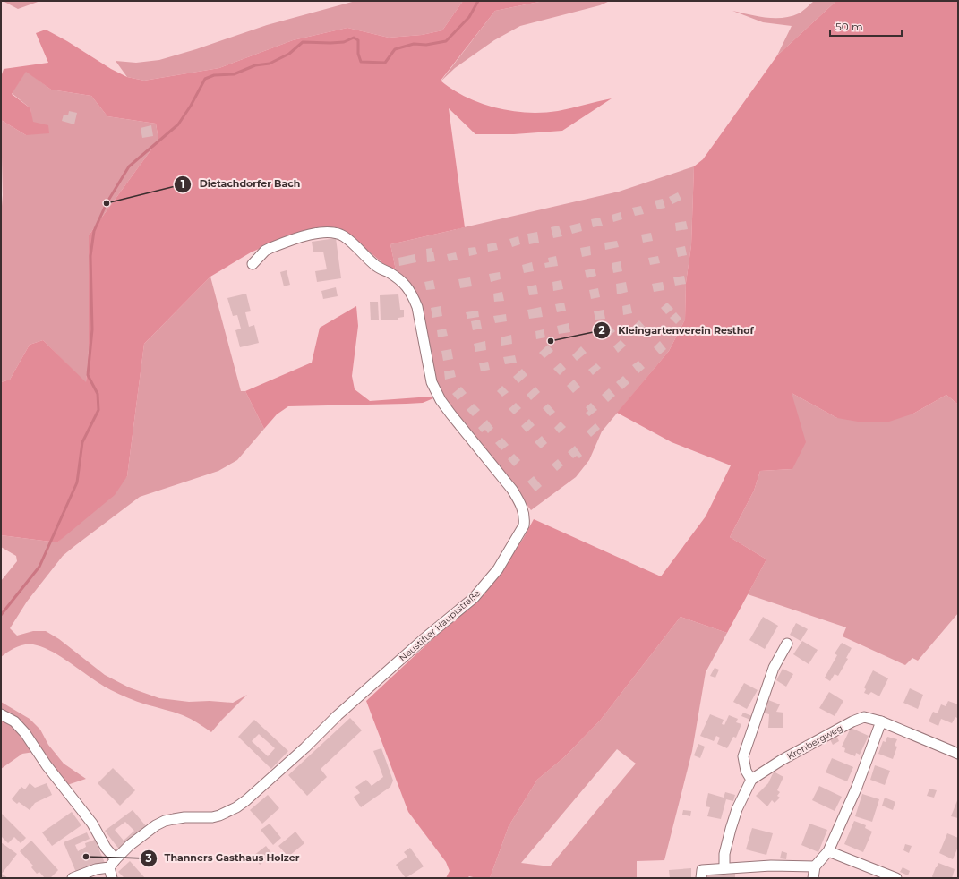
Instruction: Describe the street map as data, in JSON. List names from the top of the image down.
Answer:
{
  "streets": {
    "street": ["Neustifter Hauptstraße", "Kronbergweg"]
  },
  "places": ["Dietachdorfer Bach", "Kleingartenverein Resthof", "Thanners Gasthaus Holzer"],
  "scale_bar": "50 m"
}
